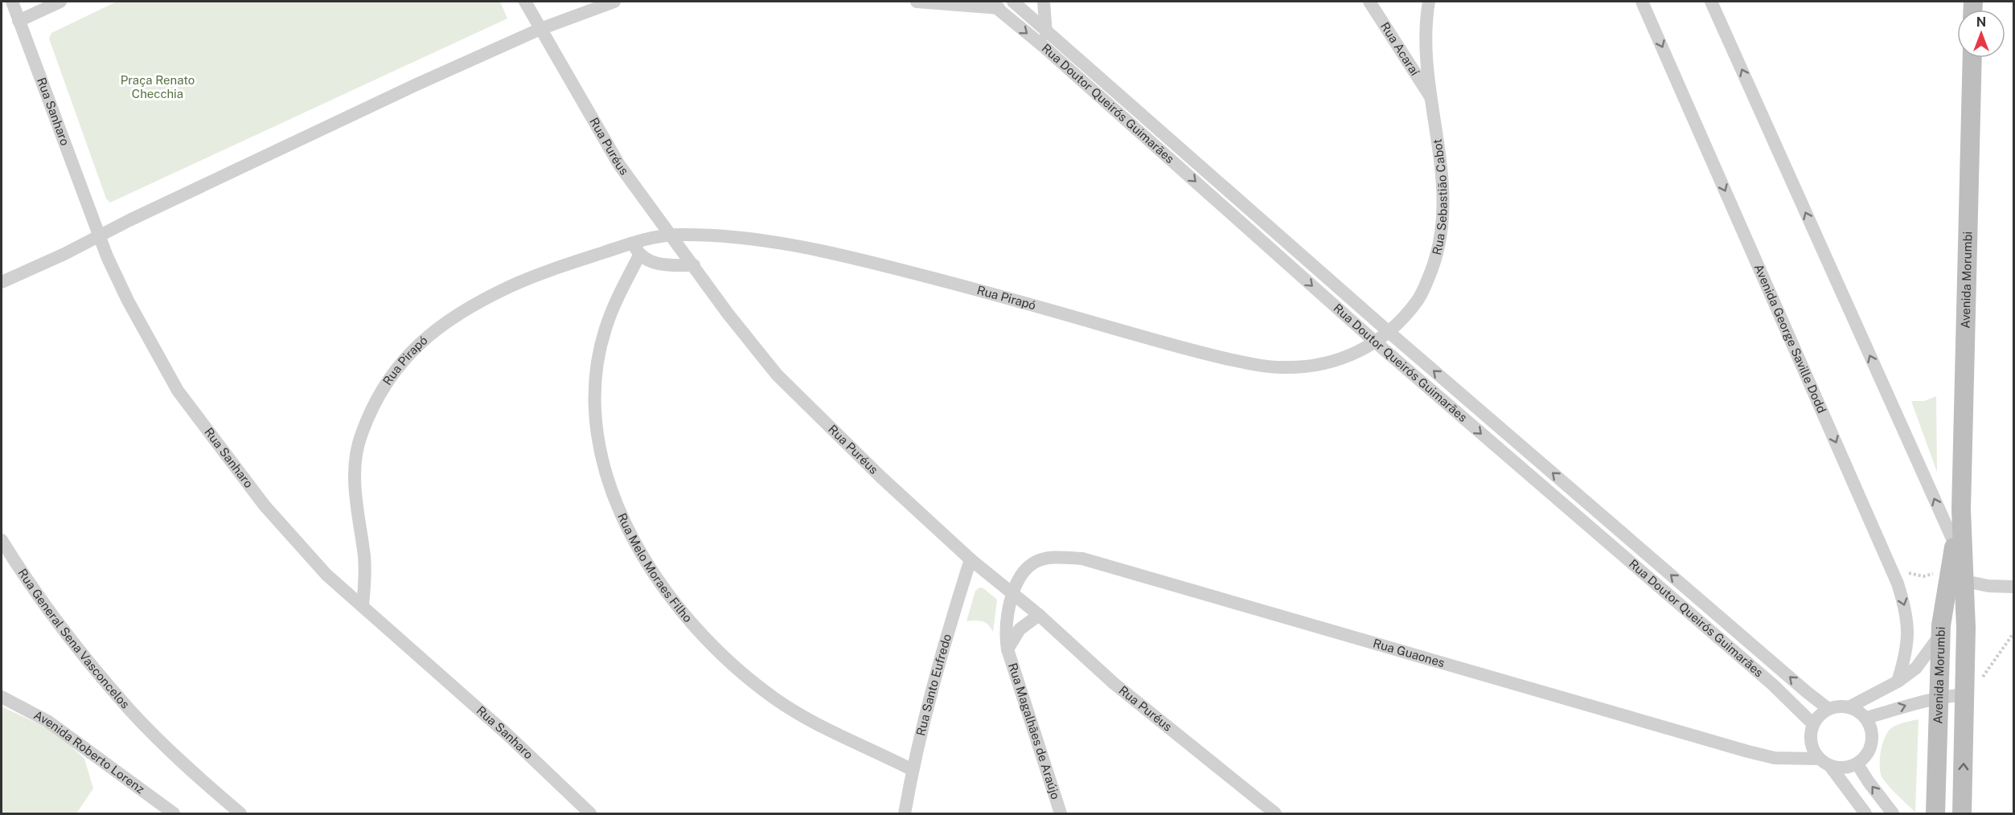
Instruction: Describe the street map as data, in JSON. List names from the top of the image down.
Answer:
{
  "streets": {
    "main road": ["Avenida Morumbi"],
    "street": [
      "Rua Acaraí",
      "Rua Doutor Queirós Guimarães",
      "Rua Sanharo",
      "Rua Puréus",
      "Rua Sebastião Cabot",
      "Rua Pirapó",
      "Avenida George Saville Dodd",
      "Rua Melo Moraes Filho",
      "Rua General Sena Vasconcelos",
      "Rua Guaones",
      "Rua Santo Eufredo",
      "Rua Magalhães de Araújo",
      "Avenida Roberto Lorenz"
    ]
  },
  "crossings": [
    ["Rua Acaraí", "Rua Sebastião Cabot"],
    ["Rua Doutor Queirós Guimarães", "Rua Sebastião Cabot"],
    ["Rua Doutor Queirós Guimarães", "Rua Pirapó"],
    ["Rua Doutor Queirós Guimarães", "Rua Guaones"],
    ["Rua Sanharo", "Rua Pirapó"],
    ["Rua Puréus", "Rua Pirapó"],
    ["Rua Puréus", "Rua Guaones"],
    ["Rua Puréus", "Rua Santo Eufredo"],
    ["Rua Puréus", "Rua Magalhães de Araújo"],
    ["Rua Sebastião Cabot", "Rua Pirapó"],
    ["Rua Melo Moraes Filho", "Rua Santo Eufredo"],
    ["Rua Guaones", "Rua Magalhães de Araújo"]
  ],
  "parks": ["Praça Renato Checchia"],
  "north": "top"
}
